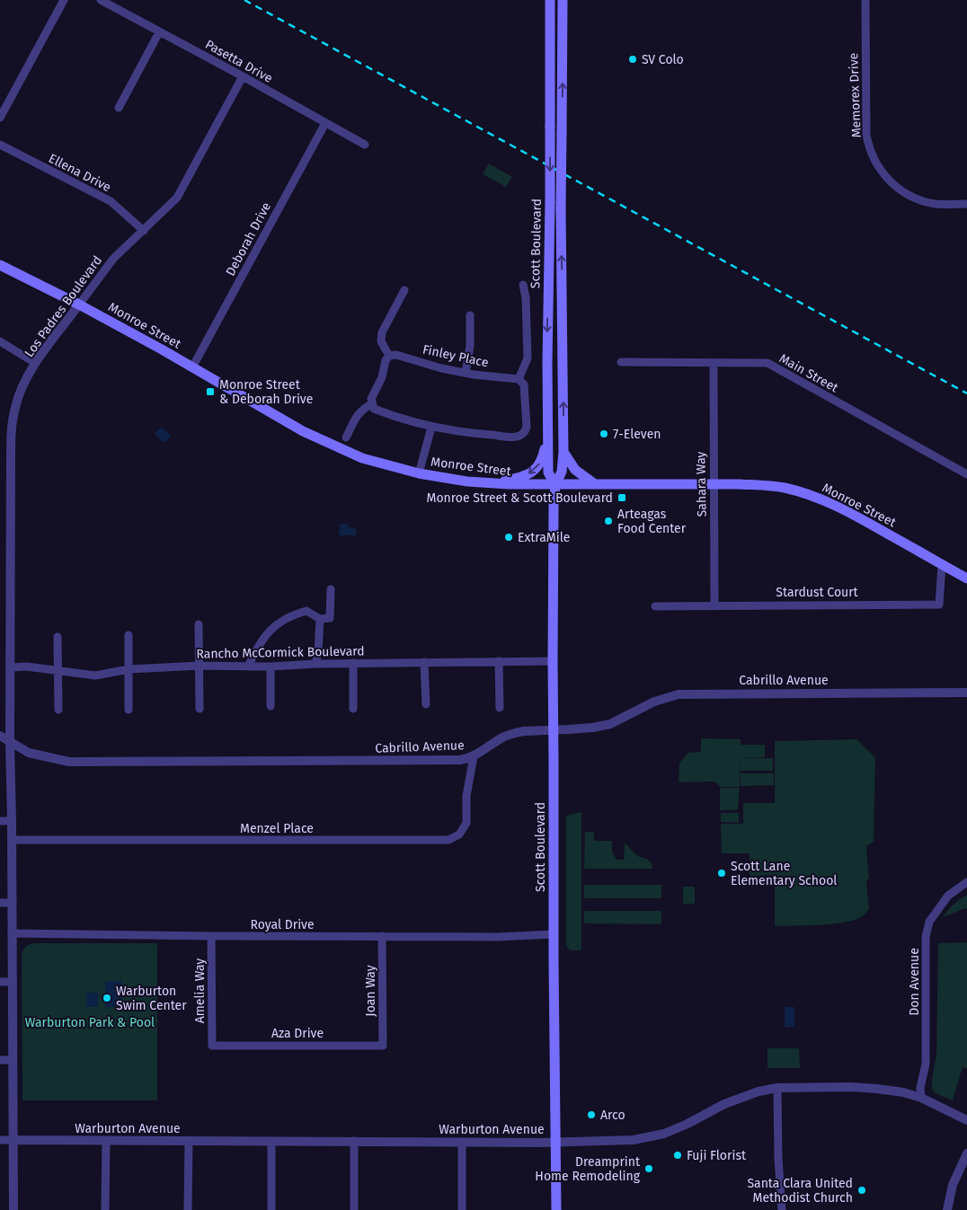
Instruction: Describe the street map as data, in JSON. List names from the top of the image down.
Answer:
{
  "streets": {
    "main road": ["Scott Boulevard", "Monroe Street"],
    "street": [
      "Pasetta Drive",
      "Memorex Drive",
      "Ellena Drive",
      "Deborah Drive",
      "Los Padres Boulevard",
      "Finley Place",
      "Main Street",
      "Sahara Way",
      "Stardust Court",
      "Rancho McCormick Boulevard",
      "Cabrillo Avenue",
      "Menzel Place",
      "Royal Drive",
      "Don Avenue",
      "Amelia Way",
      "Joan Way",
      "Aza Drive",
      "Warburton Avenue"
    ]
  },
  "crossings": [
    ["Pasetta Drive", "Deborah Drive"],
    ["Pasetta Drive", "Los Padres Boulevard"],
    ["Ellena Drive", "Los Padres Boulevard"],
    ["Deborah Drive", "Monroe Street"],
    ["Scott Boulevard", "Monroe Street"],
    ["Scott Boulevard", "Rancho McCormick Boulevard"],
    ["Scott Boulevard", "Cabrillo Avenue"],
    ["Scott Boulevard", "Royal Drive"],
    ["Scott Boulevard", "Warburton Avenue"],
    ["Los Padres Boulevard", "Monroe Street"],
    ["Los Padres Boulevard", "Rancho McCormick Boulevard"],
    ["Los Padres Boulevard", "Cabrillo Avenue"],
    ["Los Padres Boulevard", "Menzel Place"],
    ["Los Padres Boulevard", "Royal Drive"],
    ["Los Padres Boulevard", "Warburton Avenue"],
    ["Monroe Street", "Sahara Way"],
    ["Monroe Street", "Stardust Court"],
    ["Main Street", "Sahara Way"],
    ["Sahara Way", "Stardust Court"],
    ["Cabrillo Avenue", "Menzel Place"],
    ["Royal Drive", "Amelia Way"],
    ["Royal Drive", "Joan Way"],
    ["Don Avenue", "Warburton Avenue"],
    ["Amelia Way", "Aza Drive"],
    ["Joan Way", "Aza Drive"]
  ],
  "parks": ["Warburton Park & Pool"],
  "places": {
    "other": [
      "SV Colo",
      "7-Eleven",
      "Arteagas Food Center",
      "ExtraMile",
      "Scott Lane Elementary School",
      "Warburton Swim Center",
      "Arco",
      "Fuji Florist",
      "Dreamprint Home Remodeling",
      "Santa Clara United Methodist Church"
    ],
    "transit": ["Monroe Street & Deborah Drive", "Monroe Street & Scott Boulevard"]
  }
}
